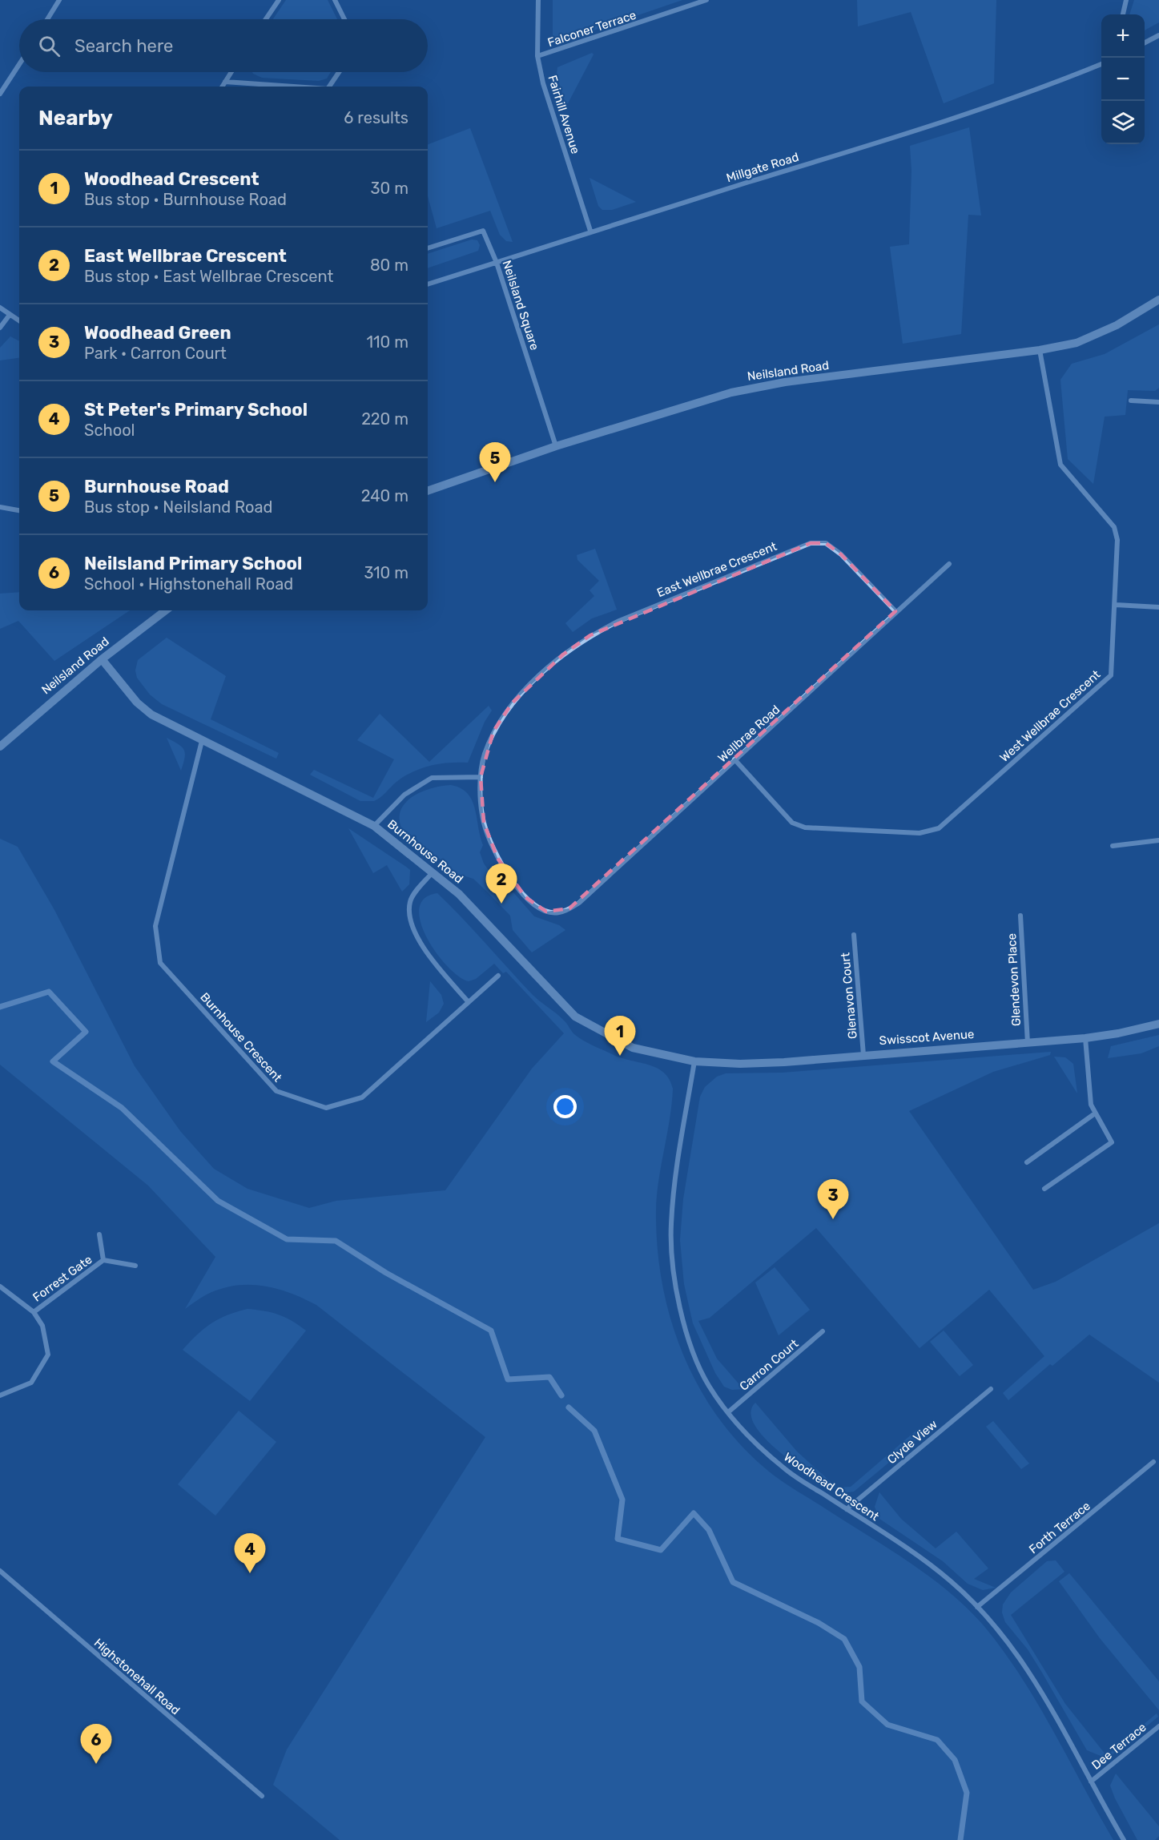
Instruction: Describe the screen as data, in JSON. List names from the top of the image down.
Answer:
{
  "streets": {
    "street": [
      "Falconer Terrace",
      "Fairhill Avenue",
      "Millgate Road",
      "Neilsland Square",
      "Neilsland Road",
      "East Wellbrae Crescent",
      "West Wellbrae Crescent",
      "Wellbrae Road",
      "Burnhouse Road",
      "Glendevon Place",
      "Glenavon Court",
      "Burnhouse Crescent",
      "Swisscot Avenue",
      "Forrest Gate",
      "Carron Court",
      "Clyde View",
      "Woodhead Crescent",
      "Forth Terrace",
      "Highstonehall Road",
      "Dee Terrace"
    ]
  },
  "crossings": [
    ["Falconer Terrace", "Fairhill Avenue"],
    ["Fairhill Avenue", "Millgate Road"],
    ["Millgate Road", "Neilsland Square"],
    ["Neilsland Square", "Neilsland Road"],
    ["Neilsland Road", "West Wellbrae Crescent"],
    ["Neilsland Road", "Burnhouse Road"],
    ["East Wellbrae Crescent", "Wellbrae Road"],
    ["West Wellbrae Crescent", "Wellbrae Road"],
    ["Burnhouse Road", "Burnhouse Crescent"],
    ["Burnhouse Road", "Swisscot Avenue"],
    ["Burnhouse Road", "Woodhead Crescent"],
    ["Glendevon Place", "Swisscot Avenue"],
    ["Glenavon Court", "Swisscot Avenue"],
    ["Swisscot Avenue", "Woodhead Crescent"],
    ["Carron Court", "Woodhead Crescent"],
    ["Clyde View", "Woodhead Crescent"],
    ["Woodhead Crescent", "Forth Terrace"],
    ["Woodhead Crescent", "Dee Terrace"]
  ],
  "page": {
    "map_buttons": ["+", "−"],
    "search": "Search here",
    "heading": ["Nearby", "6 results"],
    "list": [
      {
        "mark": "1",
        "name": "Woodhead Crescent",
        "note": "Bus stop · Burnhouse Road",
        "value": "30 m"
      },
      {
        "mark": "2",
        "name": "East Wellbrae Crescent",
        "note": "Bus stop · East Wellbrae Crescent",
        "value": "80 m"
      },
      {
        "mark": "3",
        "name": "Woodhead Green",
        "note": "Park · Carron Court",
        "value": "110 m"
      },
      {
        "mark": "4",
        "name": "St Peter's Primary School",
        "note": "School",
        "value": "220 m"
      },
      {
        "mark": "5",
        "name": "Burnhouse Road",
        "note": "Bus stop · Neilsland Road",
        "value": "240 m"
      },
      {
        "mark": "6",
        "name": "Neilsland Primary School",
        "note": "School · Highstonehall Road",
        "value": "310 m"
      }
    ],
    "pins": [
      "5",
      "2",
      "1",
      "3",
      "4",
      "6"
    ]
  }
}
